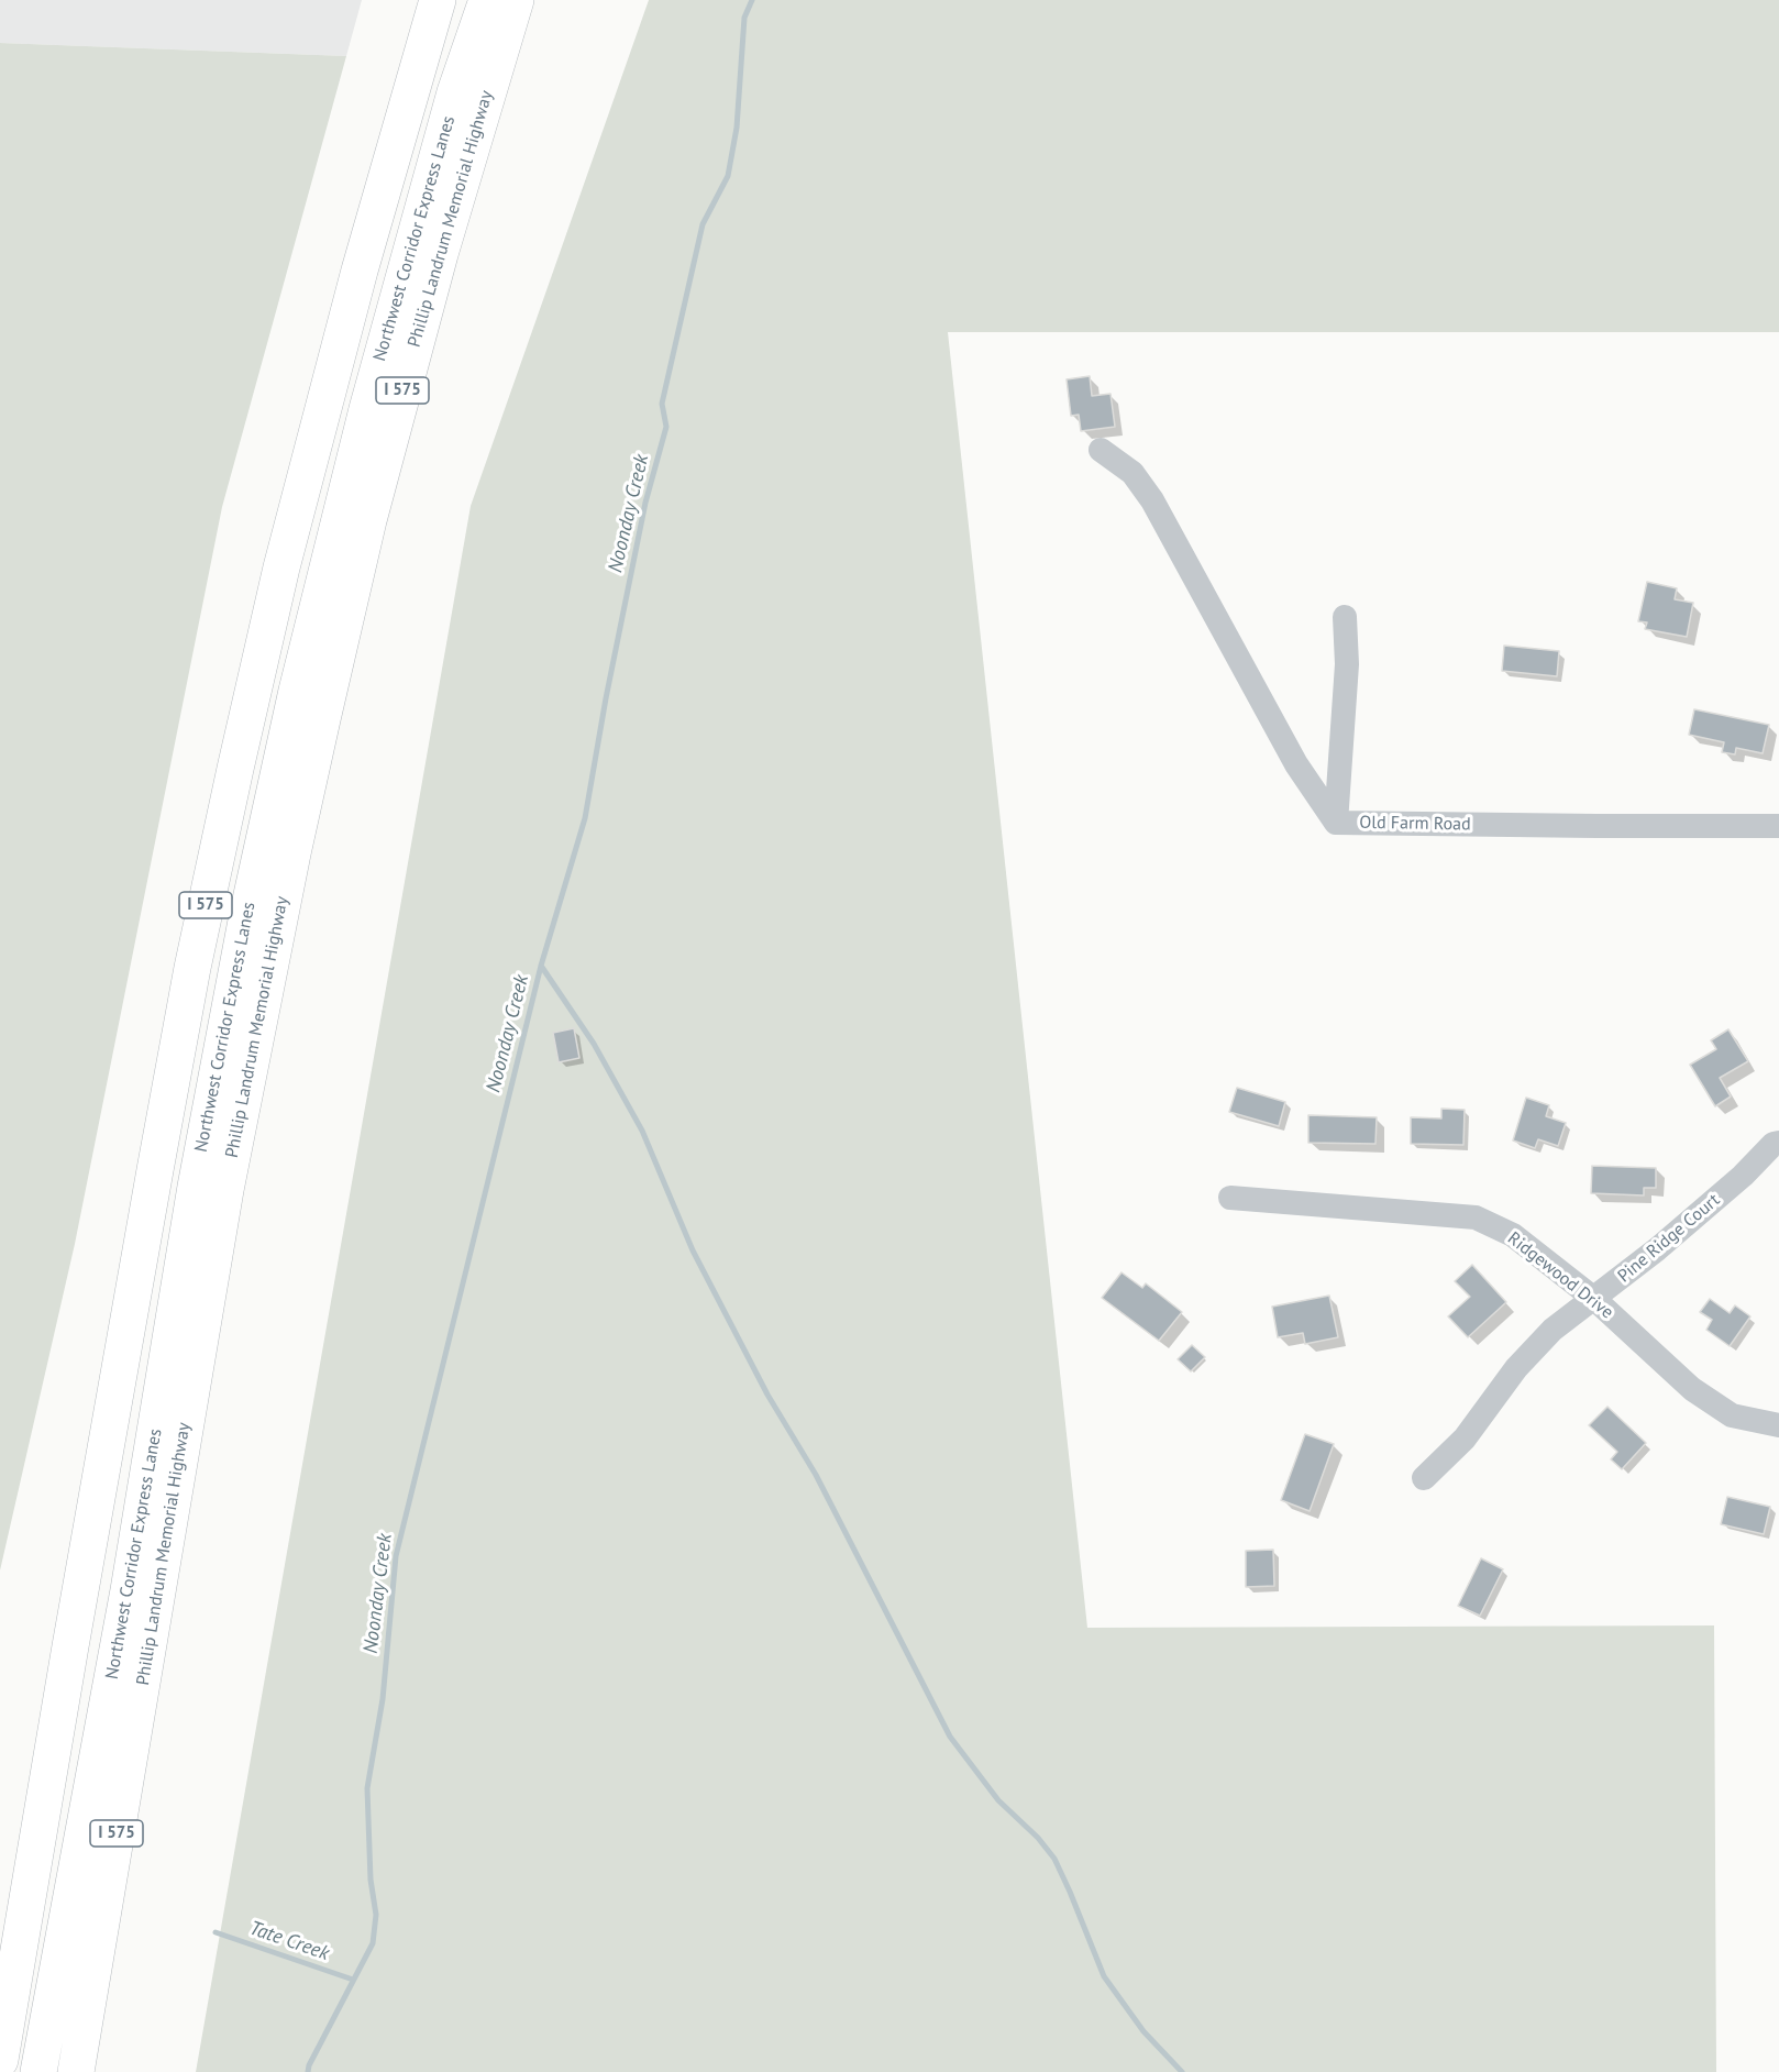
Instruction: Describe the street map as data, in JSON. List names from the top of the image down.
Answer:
{
  "streets": {
    "highway": ["Phillip Landrum Memorial Highway", "Northwest Corridor Express Lanes", "I 575"],
    "street": ["Old Farm Road", "Pine Ridge Court", "Ridgewood Drive"]
  },
  "crossings": [
    ["Pine Ridge Court", "Ridgewood Drive"]
  ],
  "water": ["Noonday Creek", "Tate Creek"]
}
